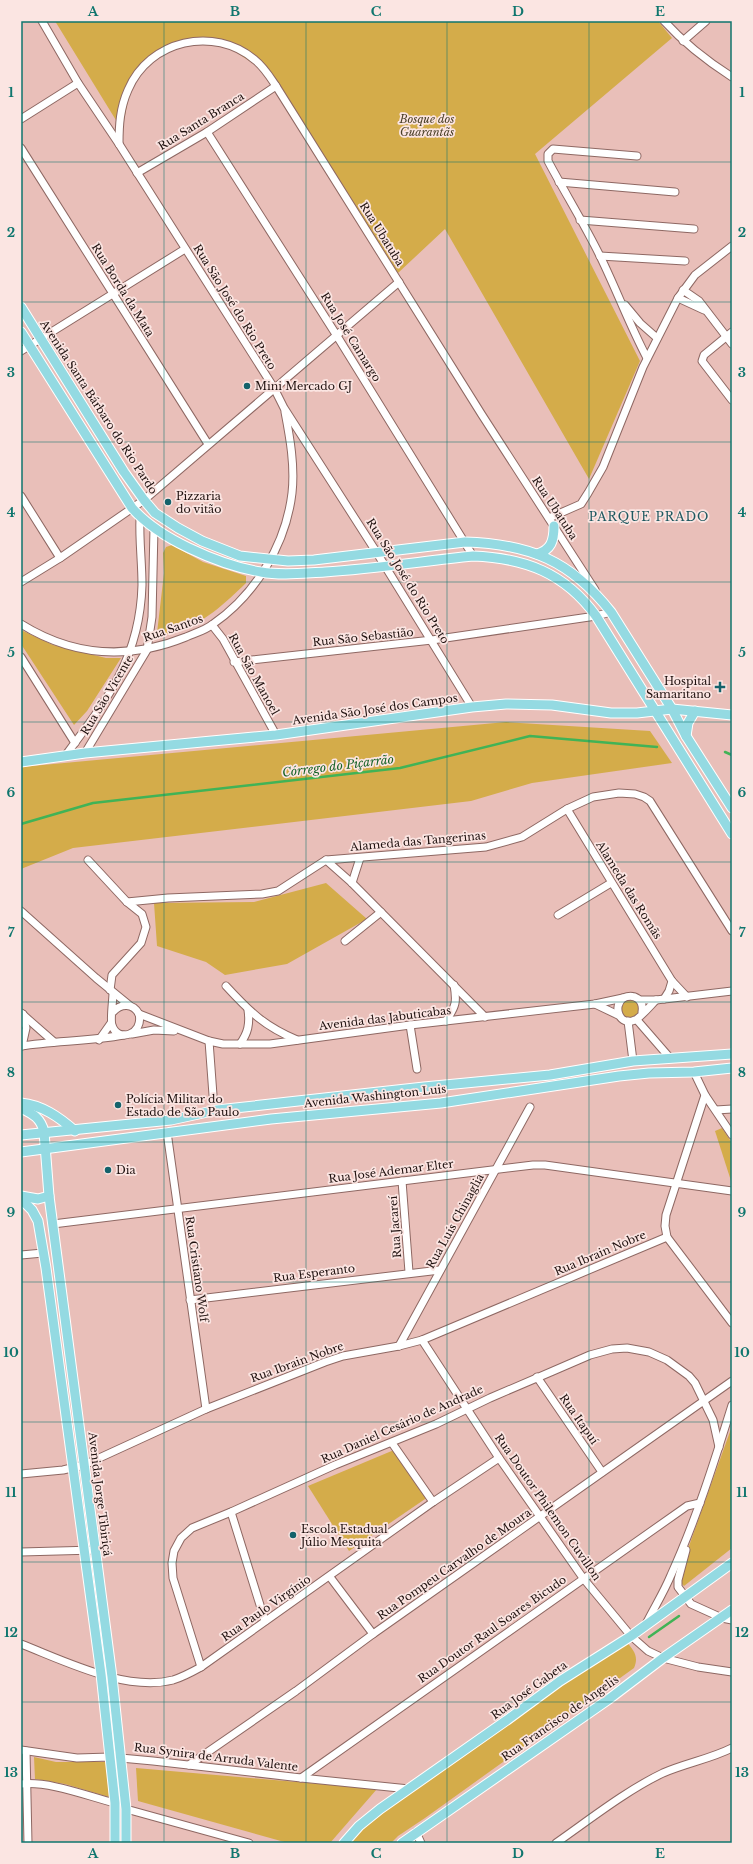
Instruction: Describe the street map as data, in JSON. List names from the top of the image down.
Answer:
{
  "streets": {
    "main road": [
      "Avenida Santa Bárbaro do Rio Pardo",
      "Avenida São José dos Campos",
      "Avenida Washington Luis",
      "Avenida Jorge Tibiriçá",
      "Rua José Gabeta",
      "Rua Francisco de Angelis"
    ],
    "street": [
      "Rua Santa Branca",
      "Rua Ubatuba",
      "Rua Borda da Mata",
      "Rua São José do Rio Preto",
      "Rua José Camargo",
      "Rua Santos",
      "Rua São Sebastião",
      "Rua São Manoel",
      "Rua São Vicente",
      "Alameda das Tangerinas",
      "Alameda das Romãs",
      "Avenida das Jabuticabas",
      "Rua José Ademar Elter",
      "Rua Luís Chinaglia",
      "Rua Jacareí",
      "Rua Ibrain Nobre",
      "Rua Cristiano Wolf",
      "Rua Esperanto",
      "Rua Itapuí",
      "Rua Daniel Cesário de Andrade",
      "Rua Doutor Philemon Cuvillon",
      "Rua Pompeu Carvalho de Moura",
      "Rua Paulo Virgínio",
      "Rua Doutor Raul Soares Bicudo",
      "Rua Synira de Arruda Valente"
    ]
  },
  "crossings": [
    ["Rua Santa Branca", "Rua Ubatuba"],
    ["Rua Santa Branca", "Rua São José do Rio Preto"],
    ["Rua Santa Branca", "Rua José Camargo"],
    ["Rua Ubatuba", "Rua São José do Rio Preto"],
    ["Rua Ubatuba", "Avenida Santa Bárbaro do Rio Pardo"],
    ["Rua São José do Rio Preto", "Avenida Santa Bárbaro do Rio Pardo"],
    ["Rua São José do Rio Preto", "Rua Santos"],
    ["Rua São José do Rio Preto", "Rua São Sebastião"],
    ["Rua São José do Rio Preto", "Avenida São José dos Campos"],
    ["Rua José Camargo", "Avenida Santa Bárbaro do Rio Pardo"],
    ["Avenida Santa Bárbaro do Rio Pardo", "Rua Santos"],
    ["Avenida Santa Bárbaro do Rio Pardo", "Rua São Sebastião"],
    ["Avenida Santa Bárbaro do Rio Pardo", "Avenida São José dos Campos"],
    ["Rua Santos", "Rua São Manoel"],
    ["Rua Santos", "Rua São Vicente"],
    ["Rua São Sebastião", "Rua São Manoel"],
    ["Rua São Manoel", "Avenida São José dos Campos"],
    ["Rua São Vicente", "Avenida São José dos Campos"],
    ["Alameda das Tangerinas", "Alameda das Romãs"],
    ["Avenida Washington Luis", "Rua Cristiano Wolf"],
    ["Avenida Washington Luis", "Avenida Jorge Tibiriçá"],
    ["Rua José Ademar Elter", "Rua Luís Chinaglia"],
    ["Rua José Ademar Elter", "Rua Jacareí"],
    ["Rua José Ademar Elter", "Rua Cristiano Wolf"],
    ["Rua José Ademar Elter", "Avenida Jorge Tibiriçá"],
    ["Rua Luís Chinaglia", "Rua Ibrain Nobre"],
    ["Rua Luís Chinaglia", "Rua Esperanto"],
    ["Rua Jacareí", "Rua Esperanto"],
    ["Rua Ibrain Nobre", "Rua Cristiano Wolf"],
    ["Rua Ibrain Nobre", "Avenida Jorge Tibiriçá"],
    ["Rua Ibrain Nobre", "Rua Doutor Philemon Cuvillon"],
    ["Rua Cristiano Wolf", "Rua Esperanto"],
    ["Rua Itapuí", "Rua Daniel Cesário de Andrade"],
    ["Rua Itapuí", "Rua Pompeu Carvalho de Moura"],
    ["Rua Daniel Cesário de Andrade", "Rua Doutor Philemon Cuvillon"],
    ["Rua Daniel Cesário de Andrade", "Rua Pompeu Carvalho de Moura"],
    ["Rua Daniel Cesário de Andrade", "Rua Paulo Virgínio"],
    ["Avenida Jorge Tibiriçá", "Rua Paulo Virgínio"],
    ["Avenida Jorge Tibiriçá", "Rua Synira de Arruda Valente"],
    ["Rua Doutor Philemon Cuvillon", "Rua Pompeu Carvalho de Moura"],
    ["Rua Doutor Philemon Cuvillon", "Rua Paulo Virgínio"],
    ["Rua Doutor Philemon Cuvillon", "Rua Doutor Raul Soares Bicudo"],
    ["Rua Doutor Philemon Cuvillon", "Rua José Gabeta"],
    ["Rua Doutor Philemon Cuvillon", "Rua Francisco de Angelis"],
    ["Rua Pompeu Carvalho de Moura", "Rua Synira de Arruda Valente"],
    ["Rua Doutor Raul Soares Bicudo", "Rua Synira de Arruda Valente"],
    ["Rua José Gabeta", "Rua Synira de Arruda Valente"]
  ],
  "districts": ["PARQUE PRADO"],
  "water": ["Córrego do Piçarrão"],
  "parks": ["Bosque dos Guarantãs"],
  "places": {
    "other": [
      "Mini Mercado GJ",
      "Pizzaria do vitão",
      "Polícia Militar do Estado de São Paulo",
      "Dia",
      "Escola Estadual Júlio Mesquita"
    ],
    "health": ["Hospital Samaritano"]
  },
  "grid": {
    "columns": [
      "A",
      "B",
      "C",
      "D",
      "E"
    ],
    "rows": [
      "1",
      "2",
      "3",
      "4",
      "5",
      "6",
      "7",
      "8",
      "9",
      "10",
      "11",
      "12",
      "13"
    ]
  }
}
